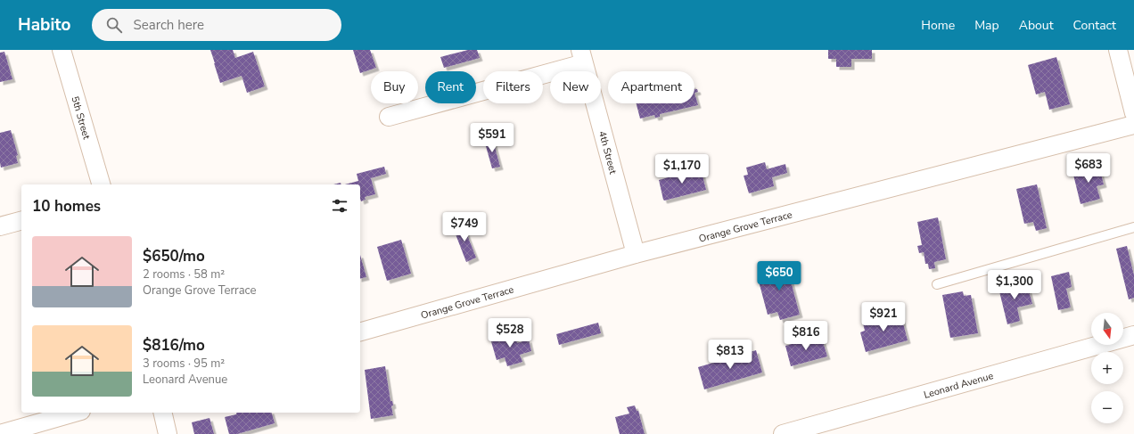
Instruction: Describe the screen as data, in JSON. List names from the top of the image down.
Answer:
{
  "streets": {
    "street": [
      "5th Street",
      "4th Street",
      "Orange Grove Terrace",
      "Leonard Avenue"
    ]
  },
  "crossings": [
    ["4th Street", "Orange Grove Terrace"]
  ],
  "north": "bottom",
  "page": {
    "header": "Habito",
    "search": "Search here",
    "nav": [
      "Home",
      "Map",
      "About",
      "Contact"
    ],
    "chip": [
      "Buy",
      "Rent",
      "Filters",
      "New",
      "Apartment"
    ],
    "price": [
      "$591",
      "$683",
      "$1,170",
      "$749",
      "$650",
      "$1,300",
      "$921",
      "$528",
      "$816",
      "$813"
    ],
    "heading": "10 homes",
    "list": [
      {
        "name": "$650/mo",
        "note": "2 rooms · 58 m² · Orange Grove Terrace"
      },
      {
        "name": "$816/mo",
        "note": "3 rooms · 95 m² · Leonard Avenue"
      }
    ],
    "map_buttons": ["+", "−"]
  }
}
